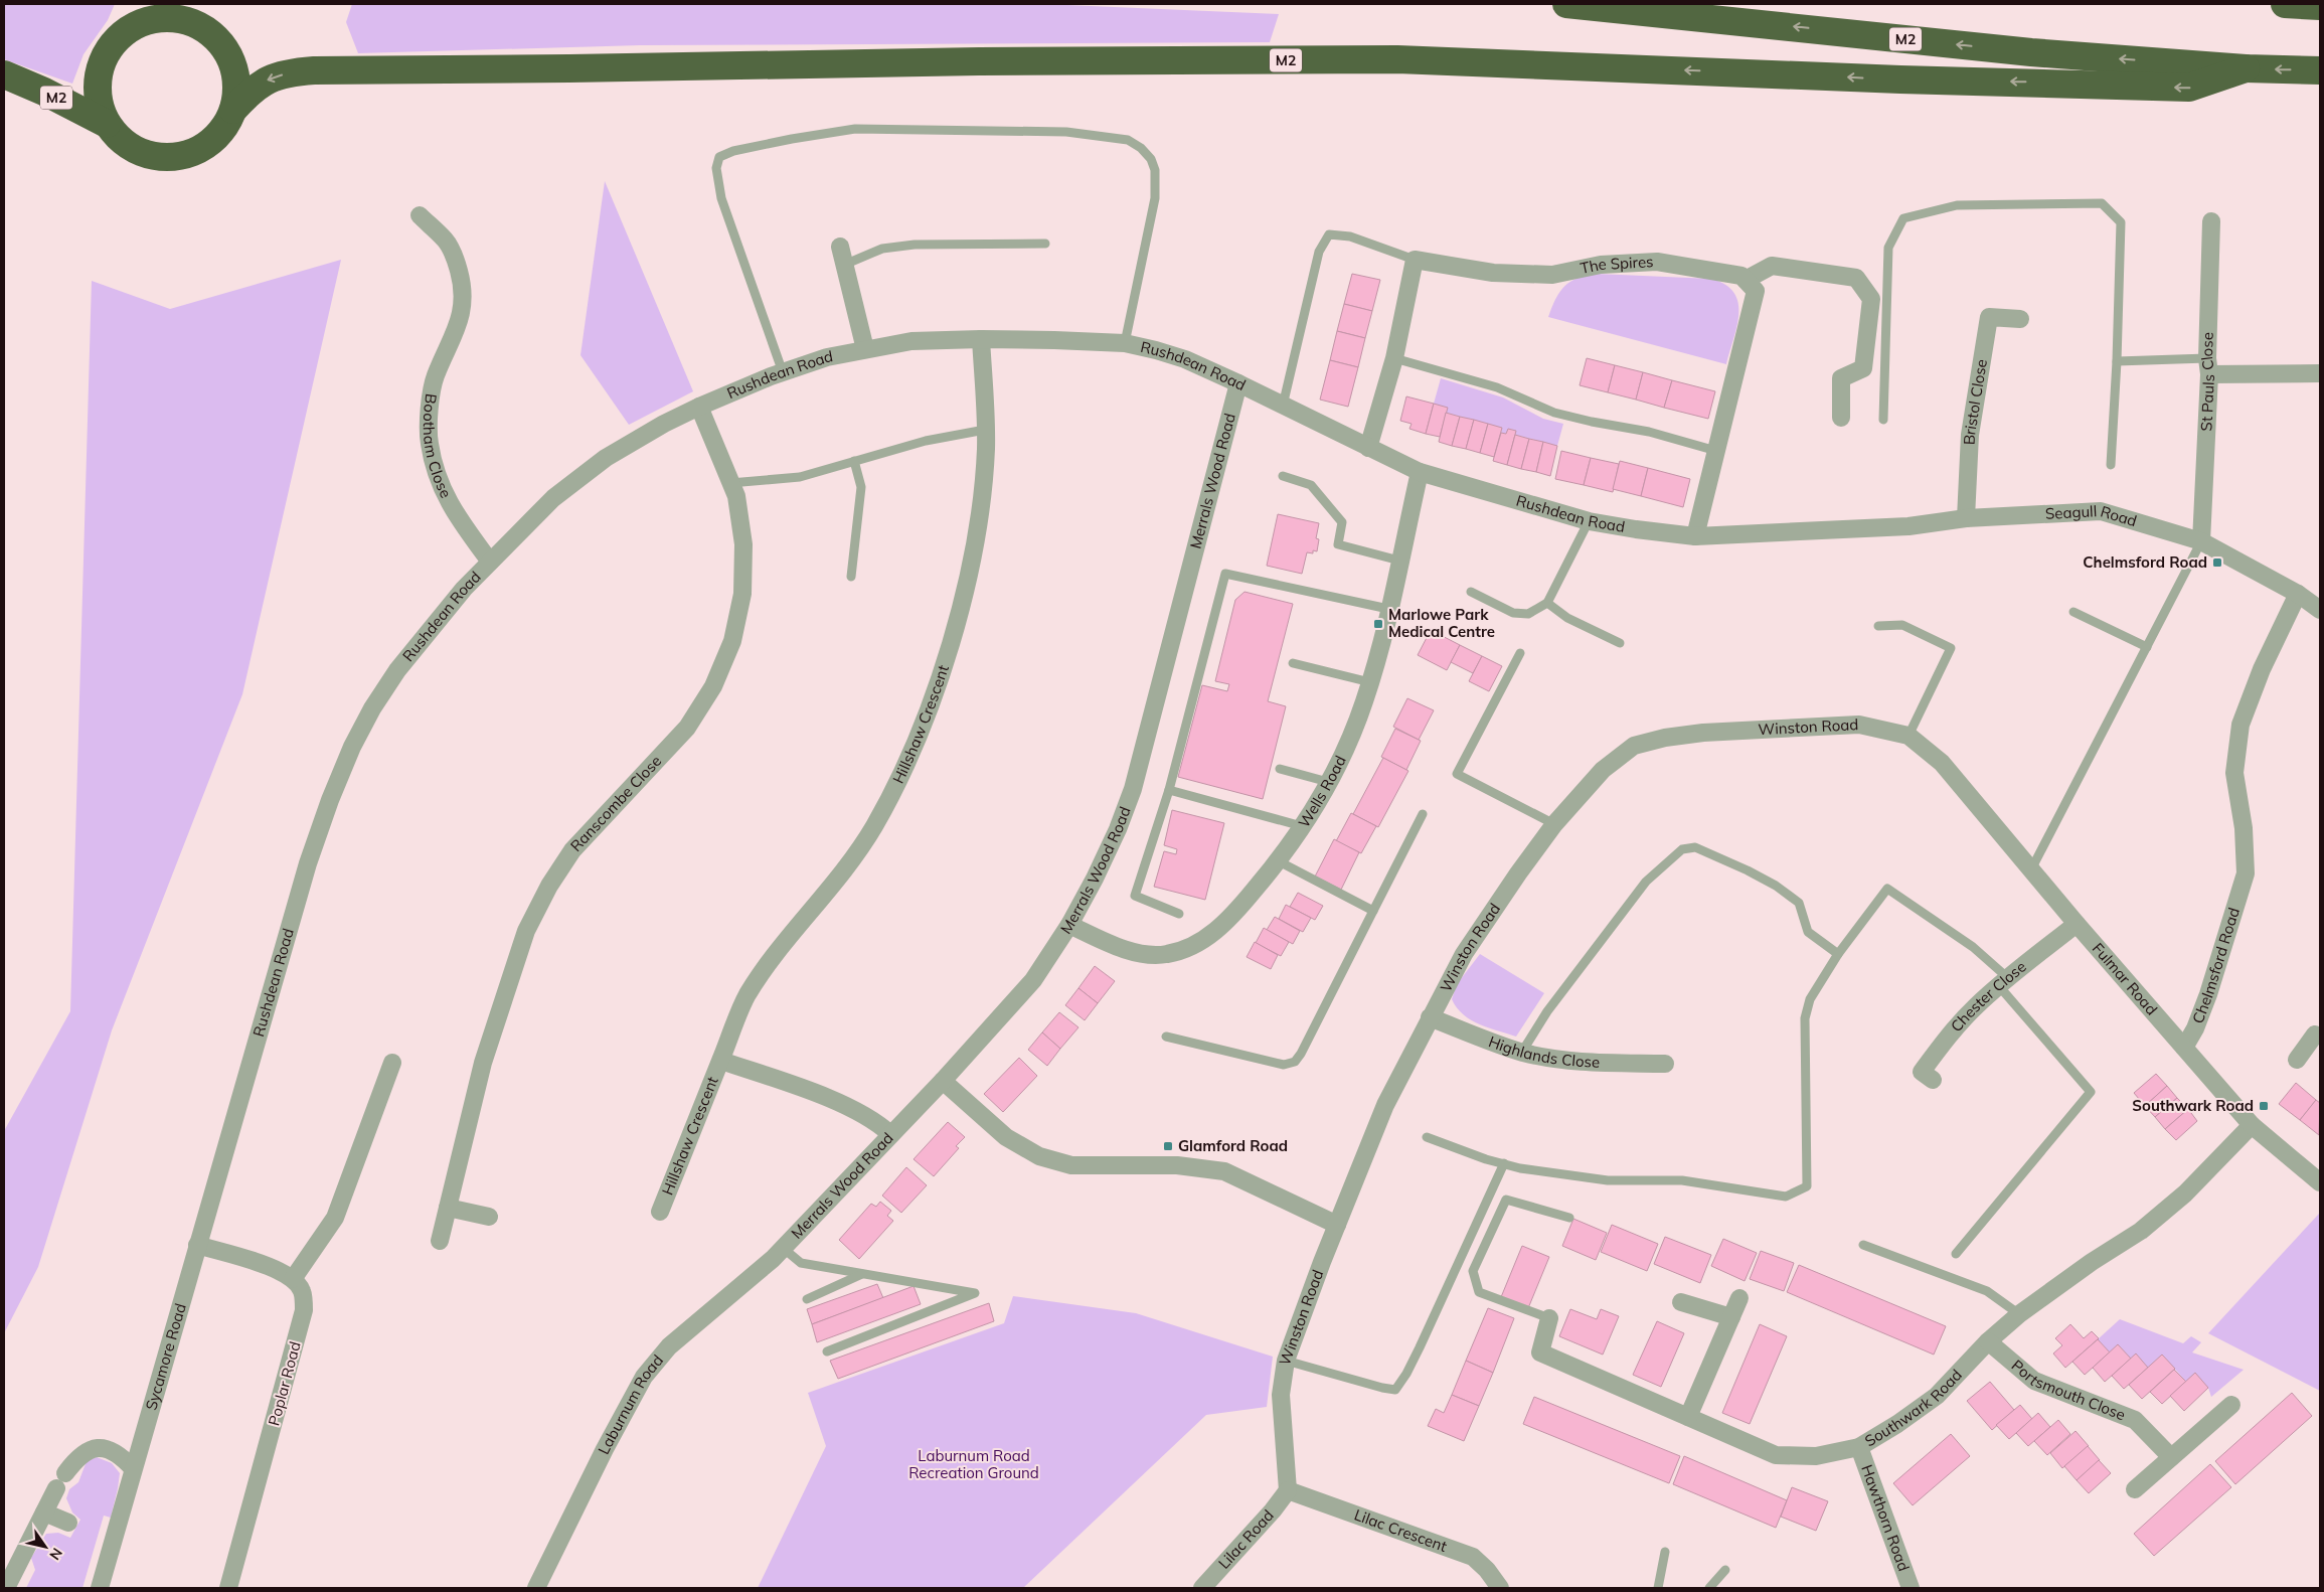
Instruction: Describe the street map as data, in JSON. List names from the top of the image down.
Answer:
{
  "streets": {
    "highway": ["M2"],
    "street": [
      "The Spires",
      "Rushdean Road",
      "St Pauls Close",
      "Bristol Close",
      "Bootham Close",
      "Merrals Wood Road",
      "Seagull Road",
      "Hillshaw Crescent",
      "Winston Road",
      "Wells Road",
      "Ranscombe Close",
      "Chelmsford Road",
      "Fulmar Road",
      "Chester Close",
      "Highlands Close",
      "Sycamore Road",
      "Poplar Road",
      "Portsmouth Close",
      "Laburnum Road",
      "Southwark Road",
      "Hawthorn Road",
      "Lilac Crescent",
      "Lilac Road"
    ]
  },
  "crossings": [
    ["Rushdean Road", "Bootham Close"],
    ["Rushdean Road", "Merrals Wood Road"],
    ["Rushdean Road", "Seagull Road"],
    ["Rushdean Road", "Hillshaw Crescent"],
    ["Rushdean Road", "Wells Road"],
    ["Rushdean Road", "Ranscombe Close"],
    ["Rushdean Road", "Sycamore Road"],
    ["St Pauls Close", "Seagull Road"],
    ["Bristol Close", "Seagull Road"],
    ["Merrals Wood Road", "Hillshaw Crescent"],
    ["Merrals Wood Road", "Wells Road"],
    ["Merrals Wood Road", "Laburnum Road"],
    ["Seagull Road", "Chelmsford Road"],
    ["Winston Road", "Fulmar Road"],
    ["Winston Road", "Highlands Close"],
    ["Winston Road", "Lilac Crescent"],
    ["Winston Road", "Lilac Road"],
    ["Chelmsford Road", "Fulmar Road"],
    ["Fulmar Road", "Chester Close"],
    ["Fulmar Road", "Southwark Road"],
    ["Portsmouth Close", "Southwark Road"],
    ["Southwark Road", "Hawthorn Road"],
    ["Lilac Crescent", "Lilac Road"]
  ],
  "parks": ["Laburnum Road Recreation Ground"],
  "places": {
    "transit": [
      "Chelmsford Road",
      "Marlowe Park Medical Centre",
      "Southwark Road",
      "Glamford Road"
    ]
  },
  "north": "bottom right"
}
